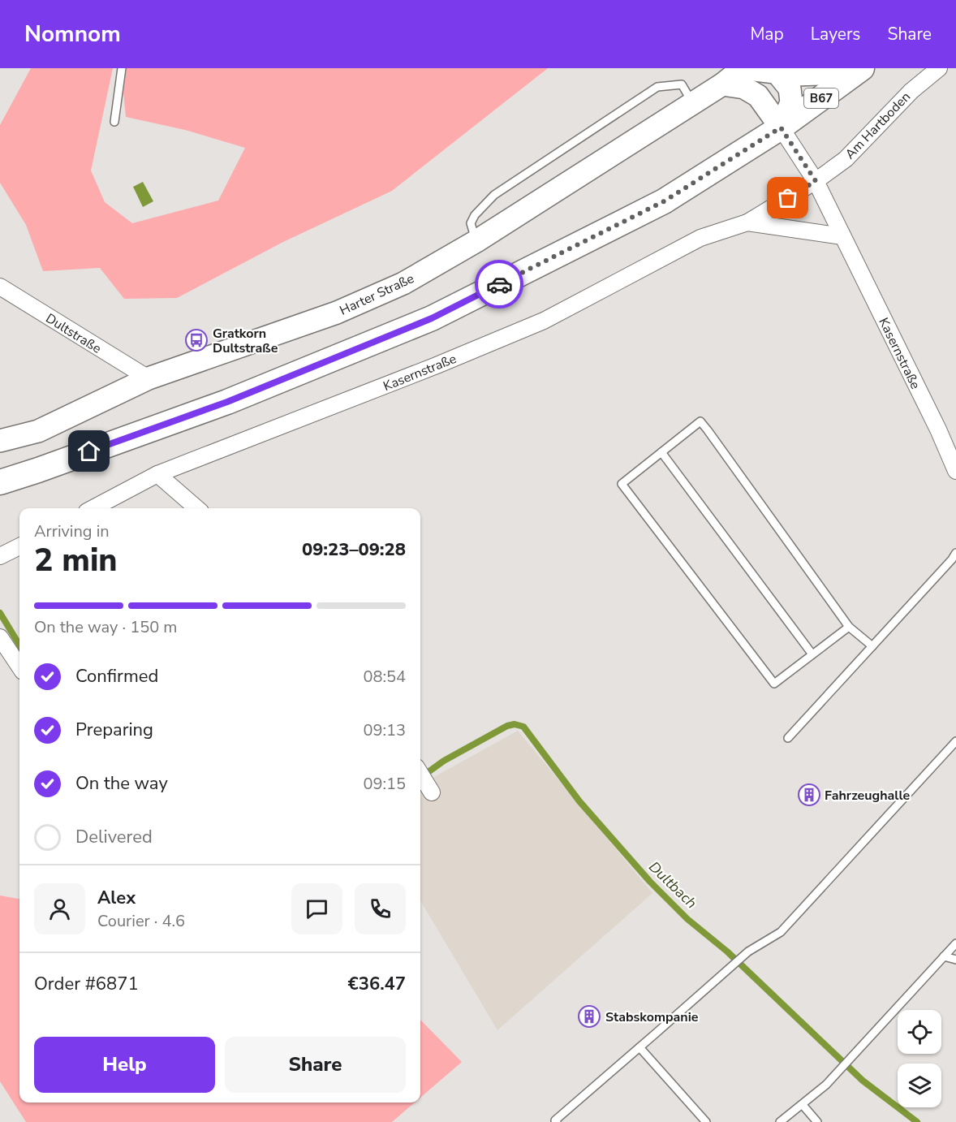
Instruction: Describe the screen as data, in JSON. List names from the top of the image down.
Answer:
{
  "streets": {
    "main road": ["B67"],
    "street": [
      "Am Hartboden",
      "Harter Straße",
      "Dultstraße",
      "Kasernstraße"
    ]
  },
  "crossings": [
    ["B67", "Kasernstraße"],
    ["Am Hartboden", "Kasernstraße"],
    ["Harter Straße", "Dultstraße"]
  ],
  "water": ["Dultbach"],
  "places": {
    "bus stop": ["Gratkorn Dultstraße"],
    "building": ["Fahrzeughalle", "Stabskompanie"]
  },
  "page": {
    "header": "Nomnom",
    "nav": ["Map", "Layers", "Share"],
    "heading": ["2 min", "Arriving in", "09:23–09:28"],
    "panel": [
      "Alex",
      "Courier · 4.6",
      "Order #6871",
      "€36.47"
    ],
    "bar": "On the way · 150 m",
    "list": [
      ["Confirmed", "08:54"],
      ["Preparing", "09:13"],
      ["On the way", "09:15"],
      "Delivered"
    ],
    "buttons": ["Help", "Share"]
  }
}
